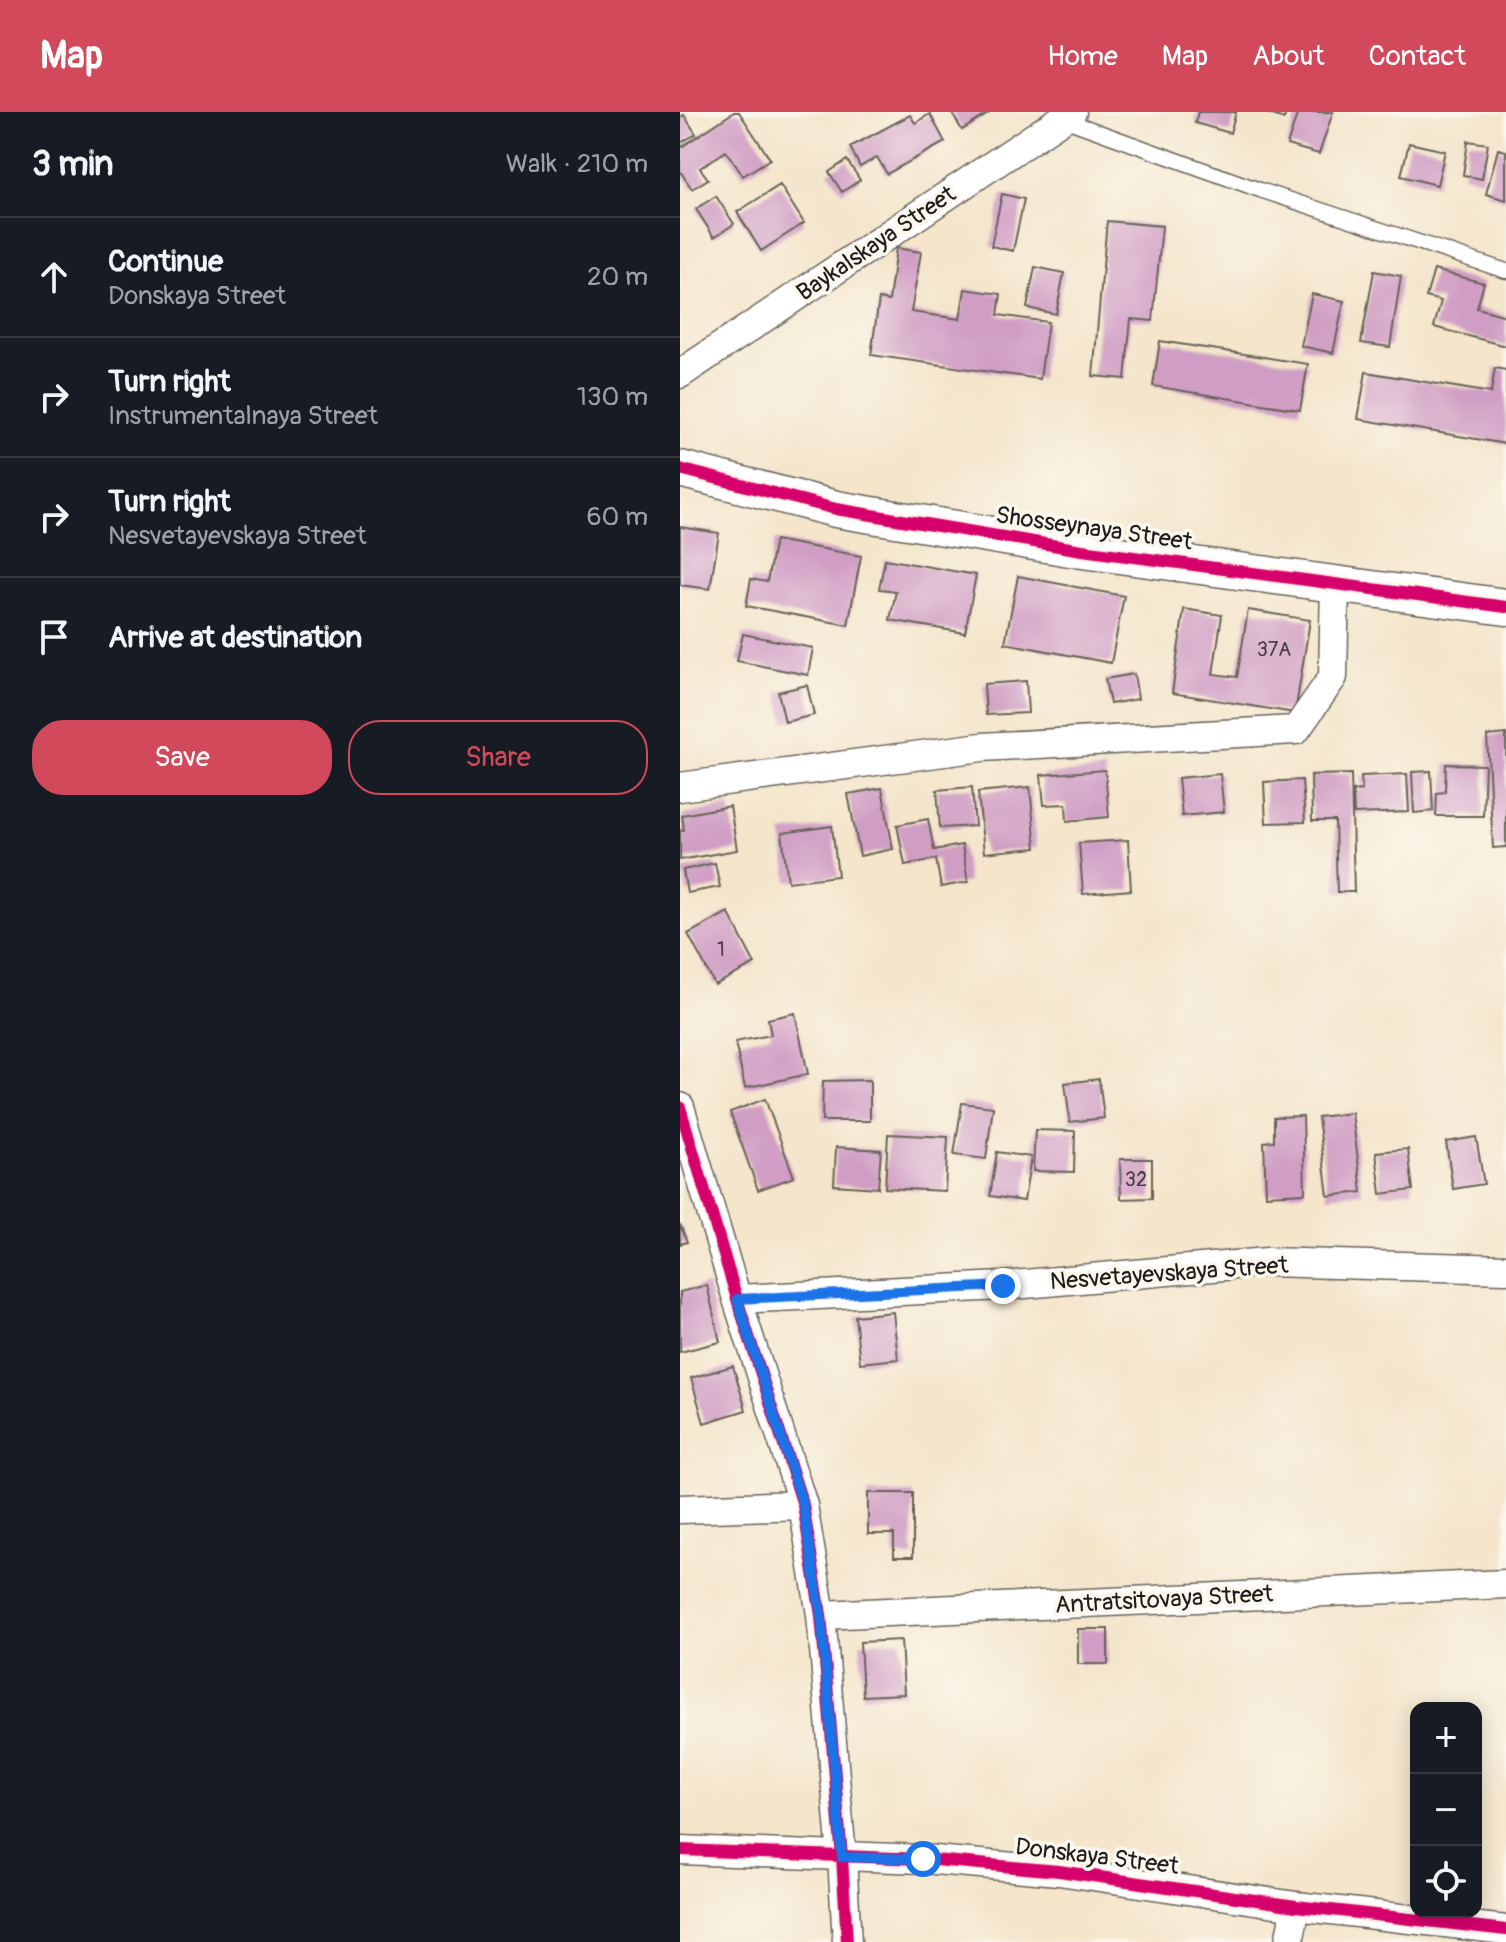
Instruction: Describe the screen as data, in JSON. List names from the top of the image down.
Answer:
{
  "streets": {
    "street": [
      "Baykalskaya Street",
      "Shosseynaya Street",
      "Nesvetayevskaya Street",
      "Antratsitovaya Street",
      "Donskaya Street"
    ]
  },
  "house_numbers": ["37А", "1", "32"],
  "page": {
    "header": "Map",
    "nav": [
      "Home",
      "Map",
      "About",
      "Contact"
    ],
    "heading": ["3 min", "Walk · 210 m"],
    "list": [
      ["Continue", "Donskaya Street", "20 m"],
      ["Turn right", "Instrumentalnaya Street", "130 m"],
      ["Turn right", "Nesvetayevskaya Street", "60 m"],
      "Arrive at destination"
    ],
    "buttons": ["Save", "Share"],
    "map_buttons": ["+", "−"]
  }
}
